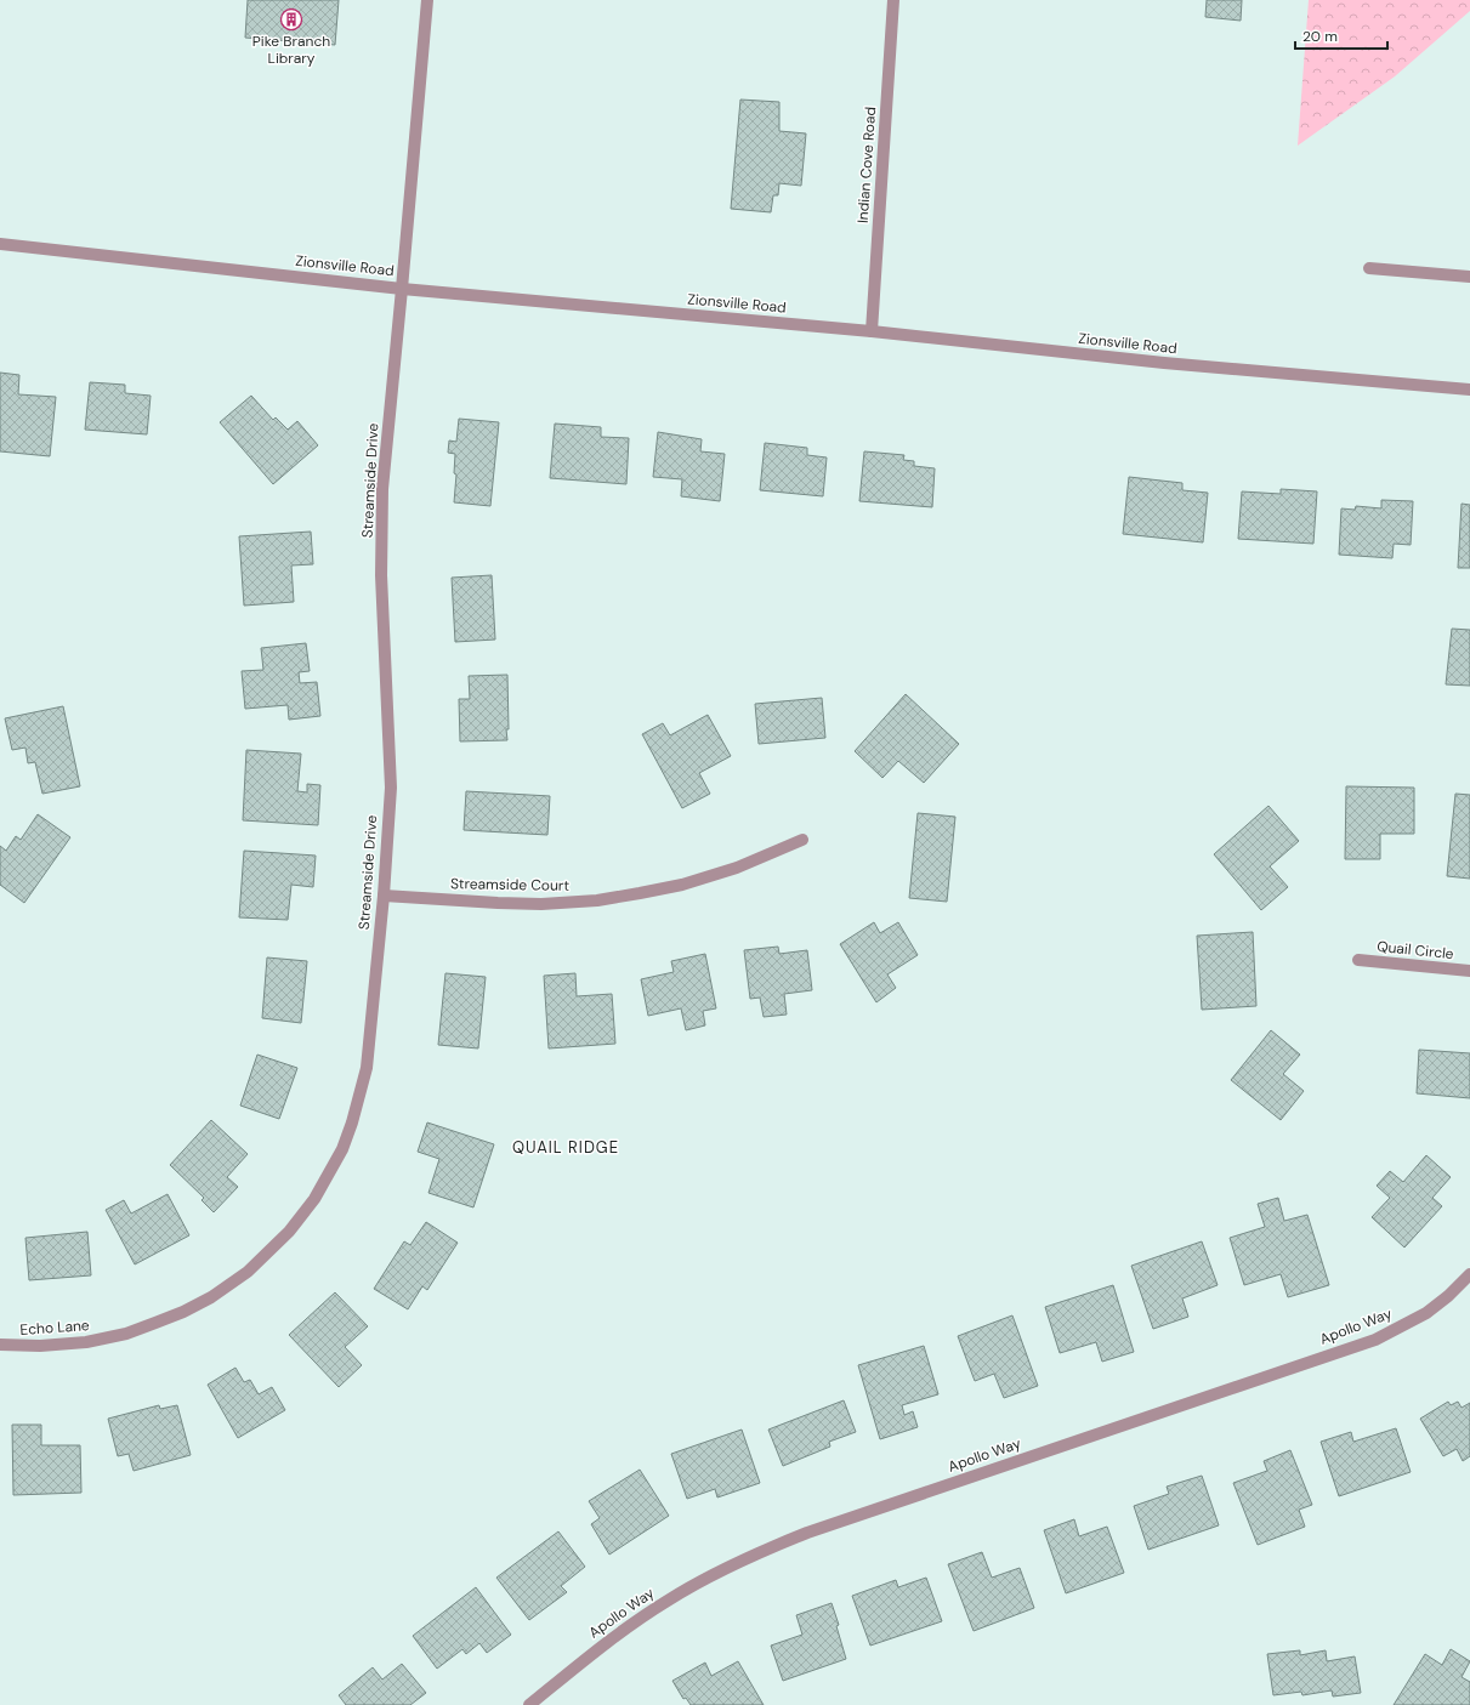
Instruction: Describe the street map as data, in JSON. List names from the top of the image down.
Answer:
{
  "streets": {
    "street": [
      "Indian Cove Road",
      "Zionsville Road",
      "Streamside Drive",
      "Streamside Court",
      "Quail Circle",
      "Apollo Way",
      "Echo Lane"
    ]
  },
  "crossings": [
    ["Indian Cove Road", "Zionsville Road"],
    ["Zionsville Road", "Streamside Drive"],
    ["Streamside Drive", "Streamside Court"],
    ["Streamside Drive", "Echo Lane"]
  ],
  "districts": ["QUAIL RIDGE"],
  "places": {
    "building": ["Pike Branch Library"]
  },
  "scale_bar": "20 m"
}
